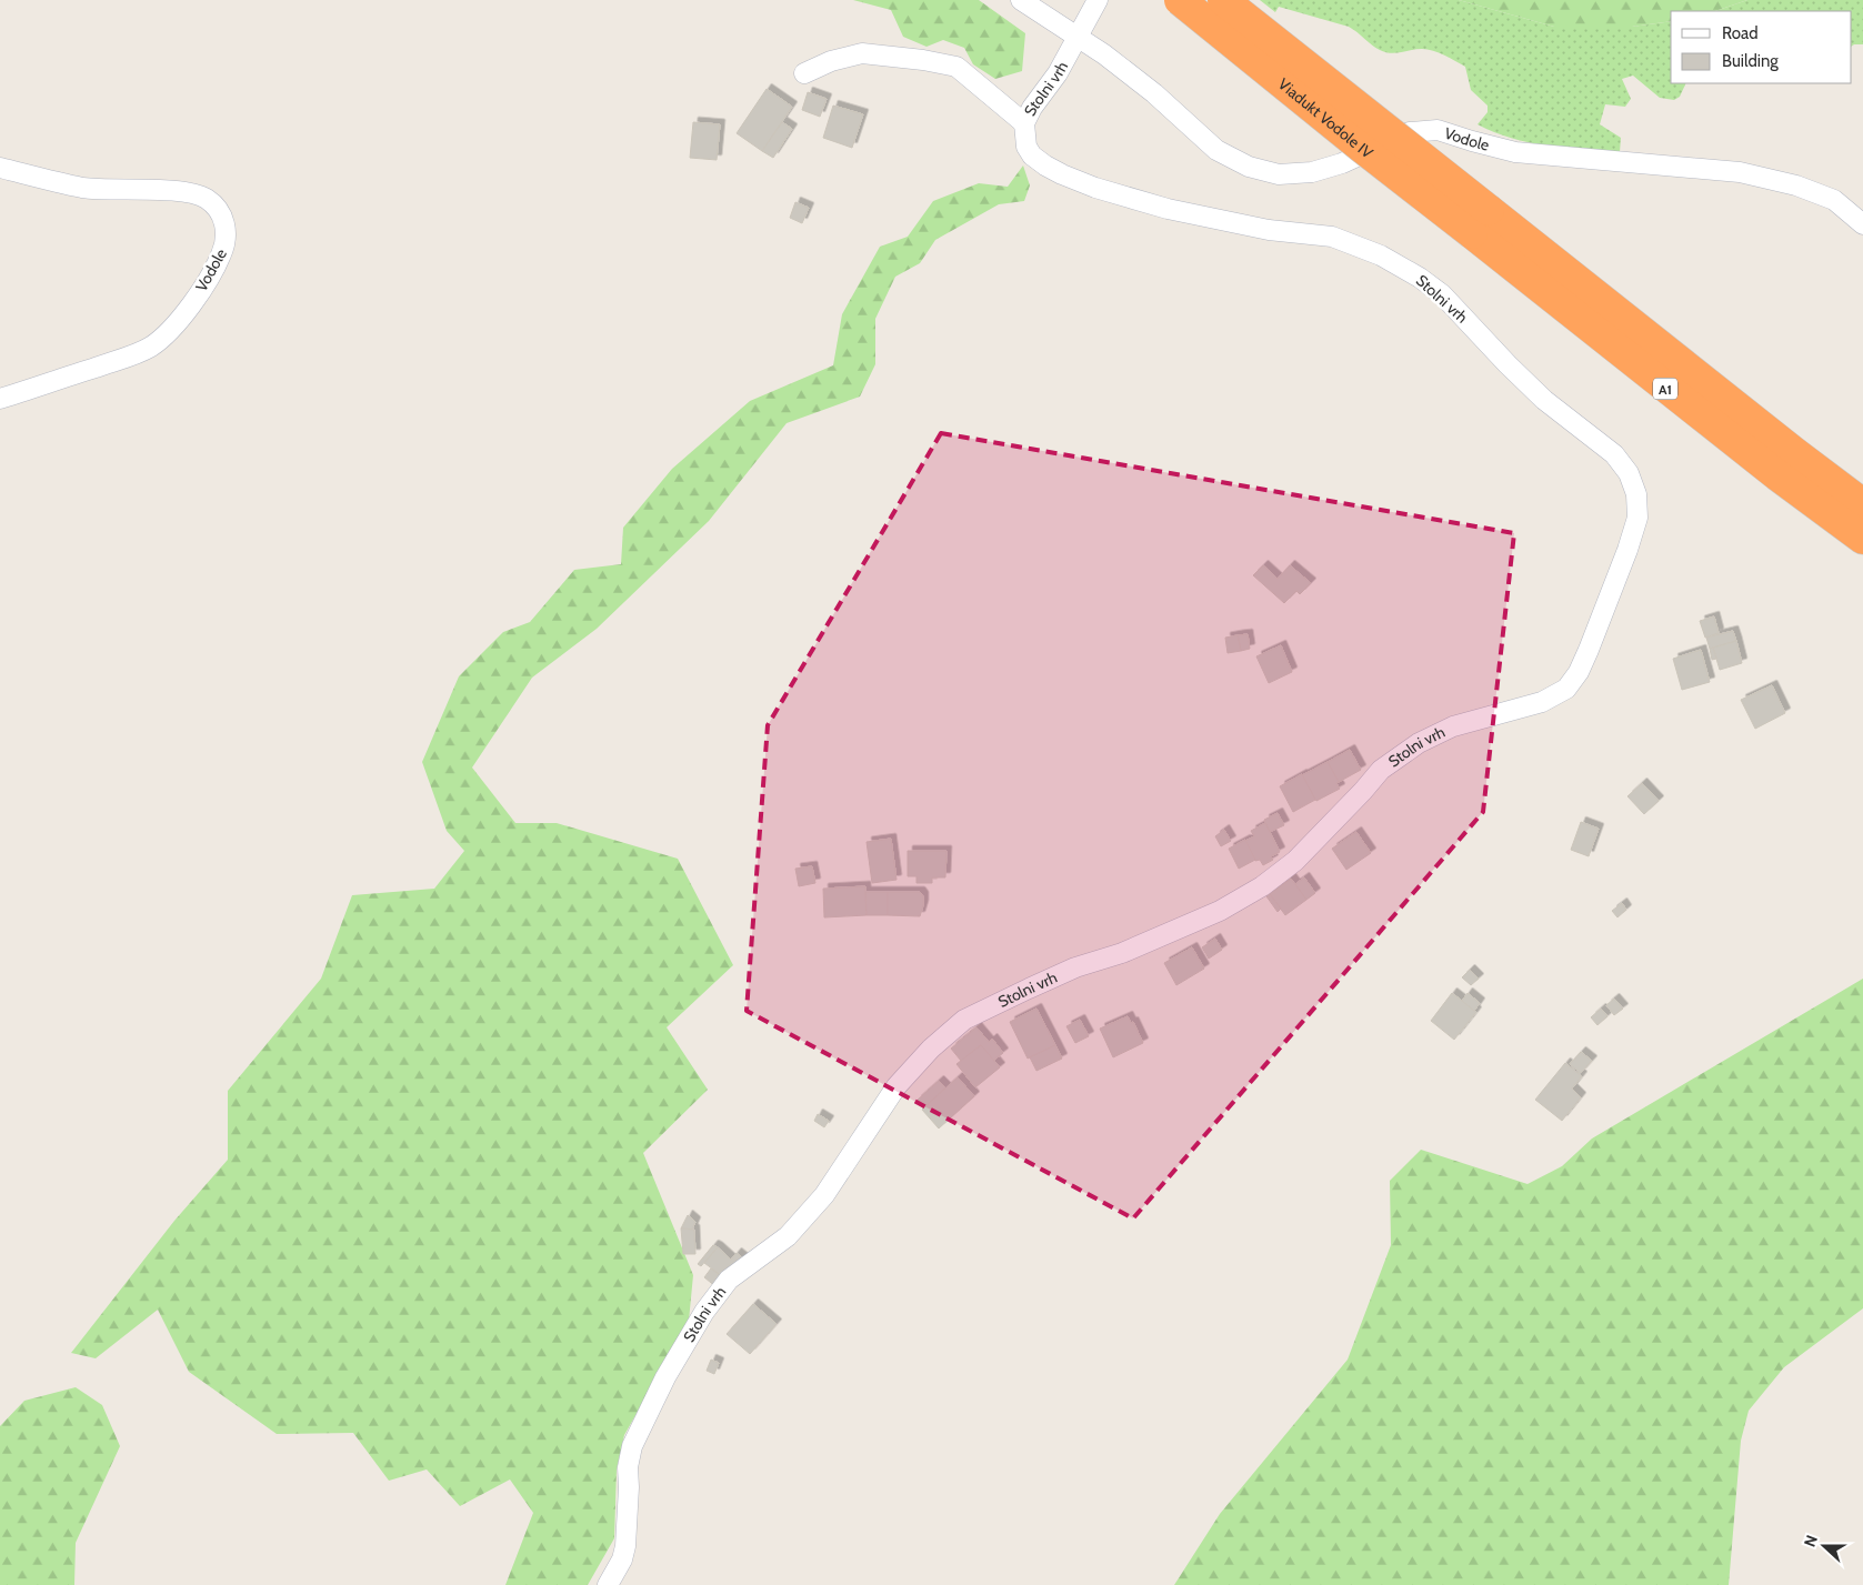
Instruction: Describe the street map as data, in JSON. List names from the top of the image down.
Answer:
{
  "streets": {
    "highway": ["Viadukt Vodole IV", "A1"],
    "street": ["Stolni vrh", "Vodole"]
  },
  "crossings": [
    ["Stolni vrh", "Vodole"],
    ["Viadukt Vodole IV", "A1"]
  ],
  "legend": ["Road", "Building"],
  "north": "left"
}
